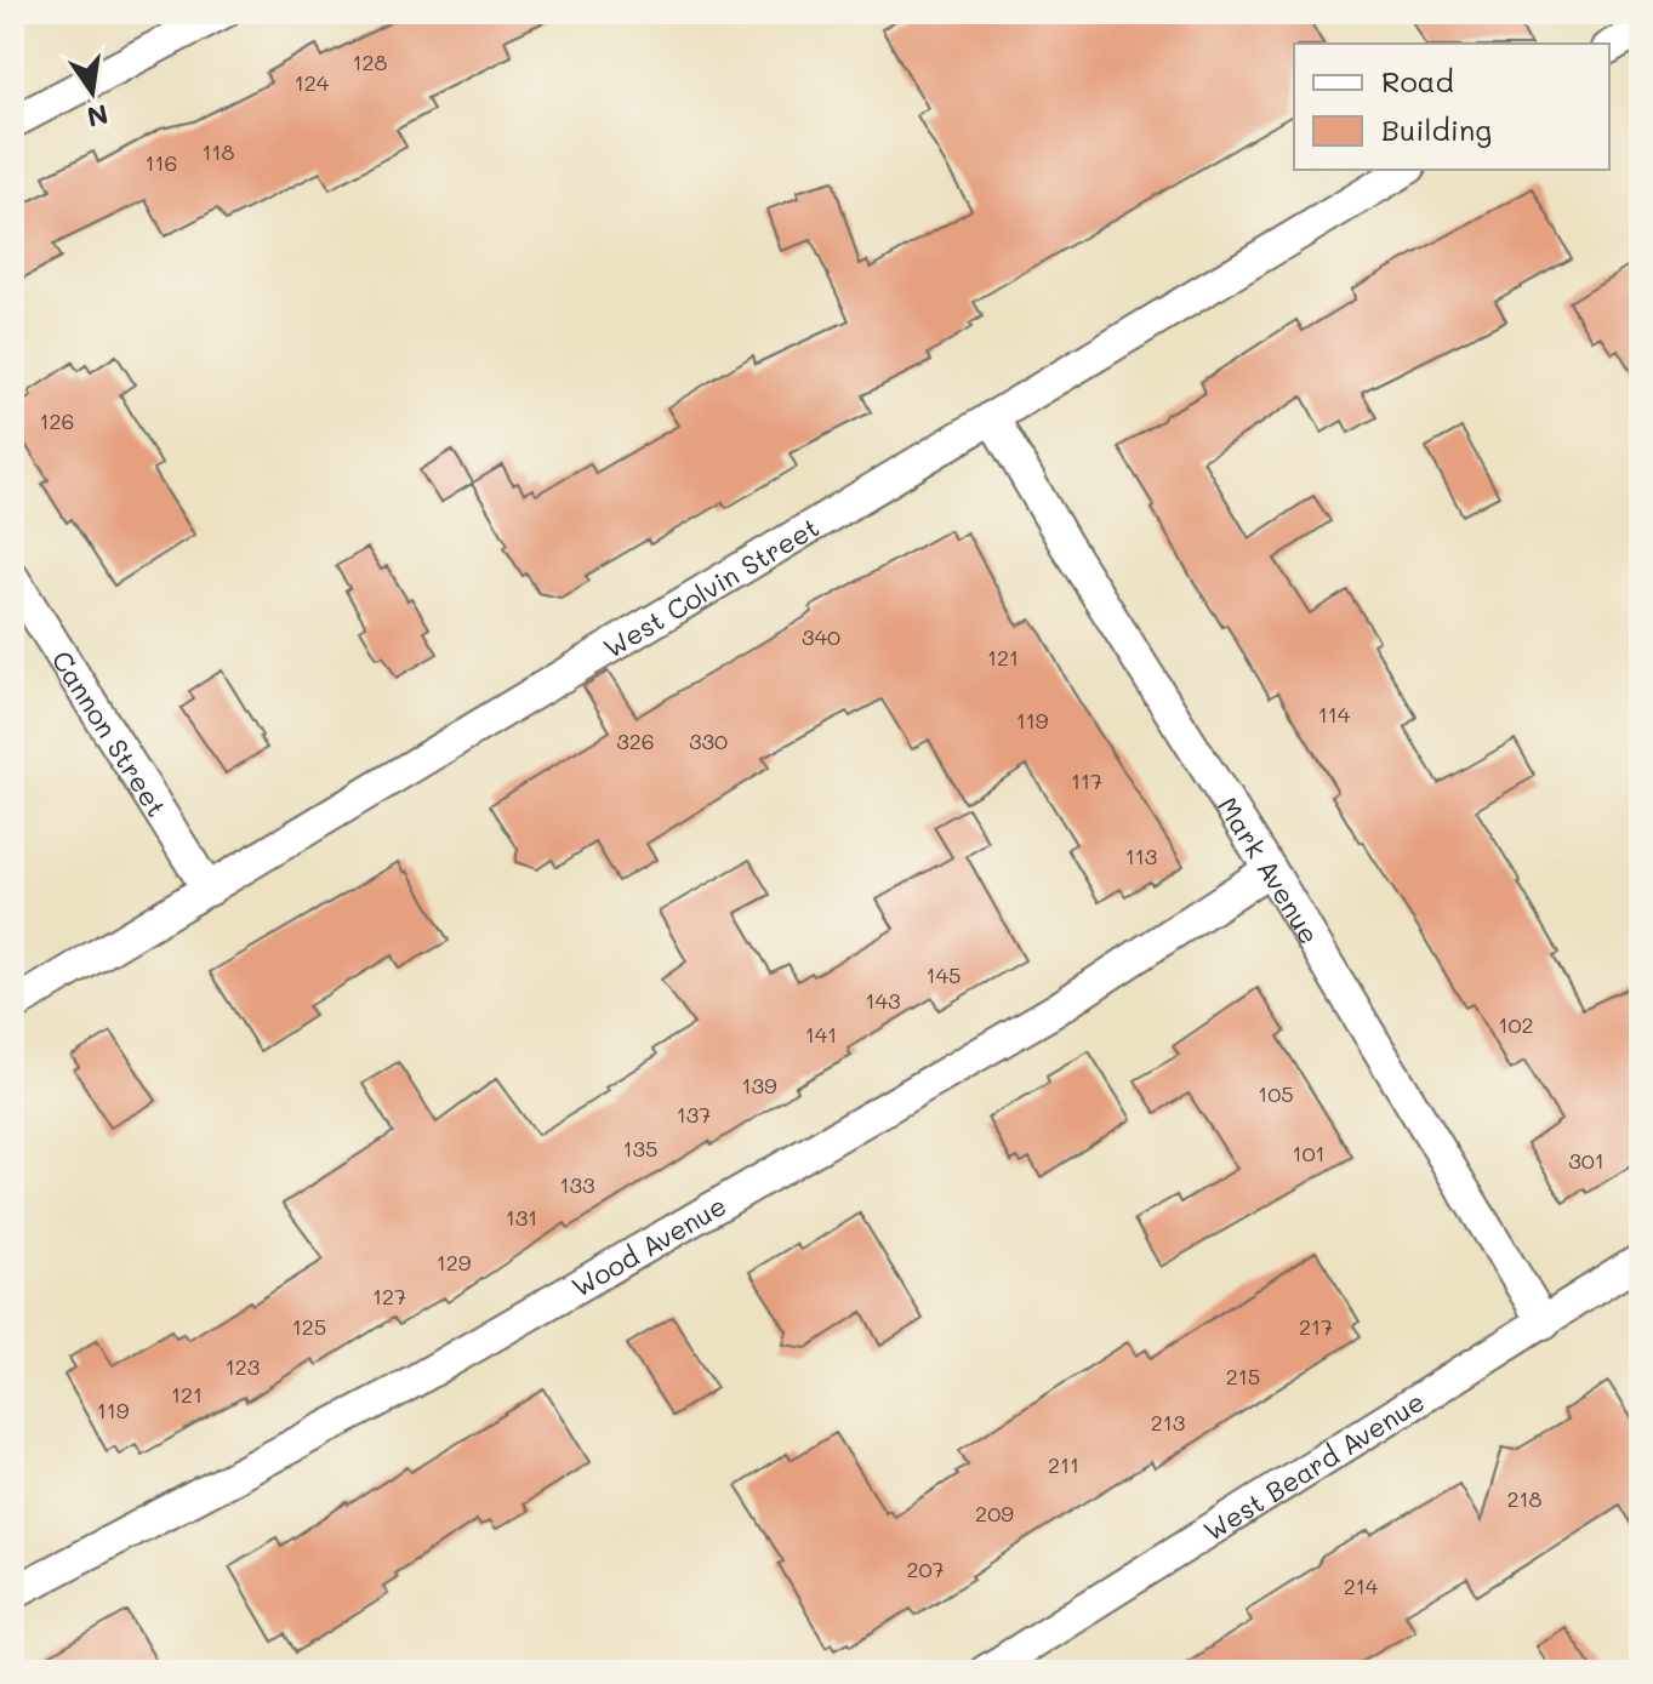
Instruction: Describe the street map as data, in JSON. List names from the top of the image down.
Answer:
{
  "streets": {
    "street": [
      "West Colvin Street",
      "Cannon Street",
      "Mark Avenue",
      "Wood Avenue",
      "West Beard Avenue"
    ]
  },
  "crossings": [
    ["West Colvin Street", "Cannon Street"],
    ["West Colvin Street", "Mark Avenue"],
    ["Mark Avenue", "Wood Avenue"],
    ["Mark Avenue", "West Beard Avenue"]
  ],
  "house_numbers": [
    "128",
    "124",
    "118",
    "116",
    "126",
    "340",
    "121",
    "114",
    "119",
    "326",
    "330",
    "117",
    "113",
    "145",
    "143",
    "102",
    "141",
    "139",
    "105",
    "137",
    "135",
    "101",
    "301",
    "133",
    "131",
    "129",
    "127",
    "125",
    "217",
    "123",
    "215",
    "121",
    "119",
    "213",
    "211",
    "218",
    "209",
    "207",
    "214"
  ],
  "legend": ["Road", "Building"],
  "north": "bottom"
}
